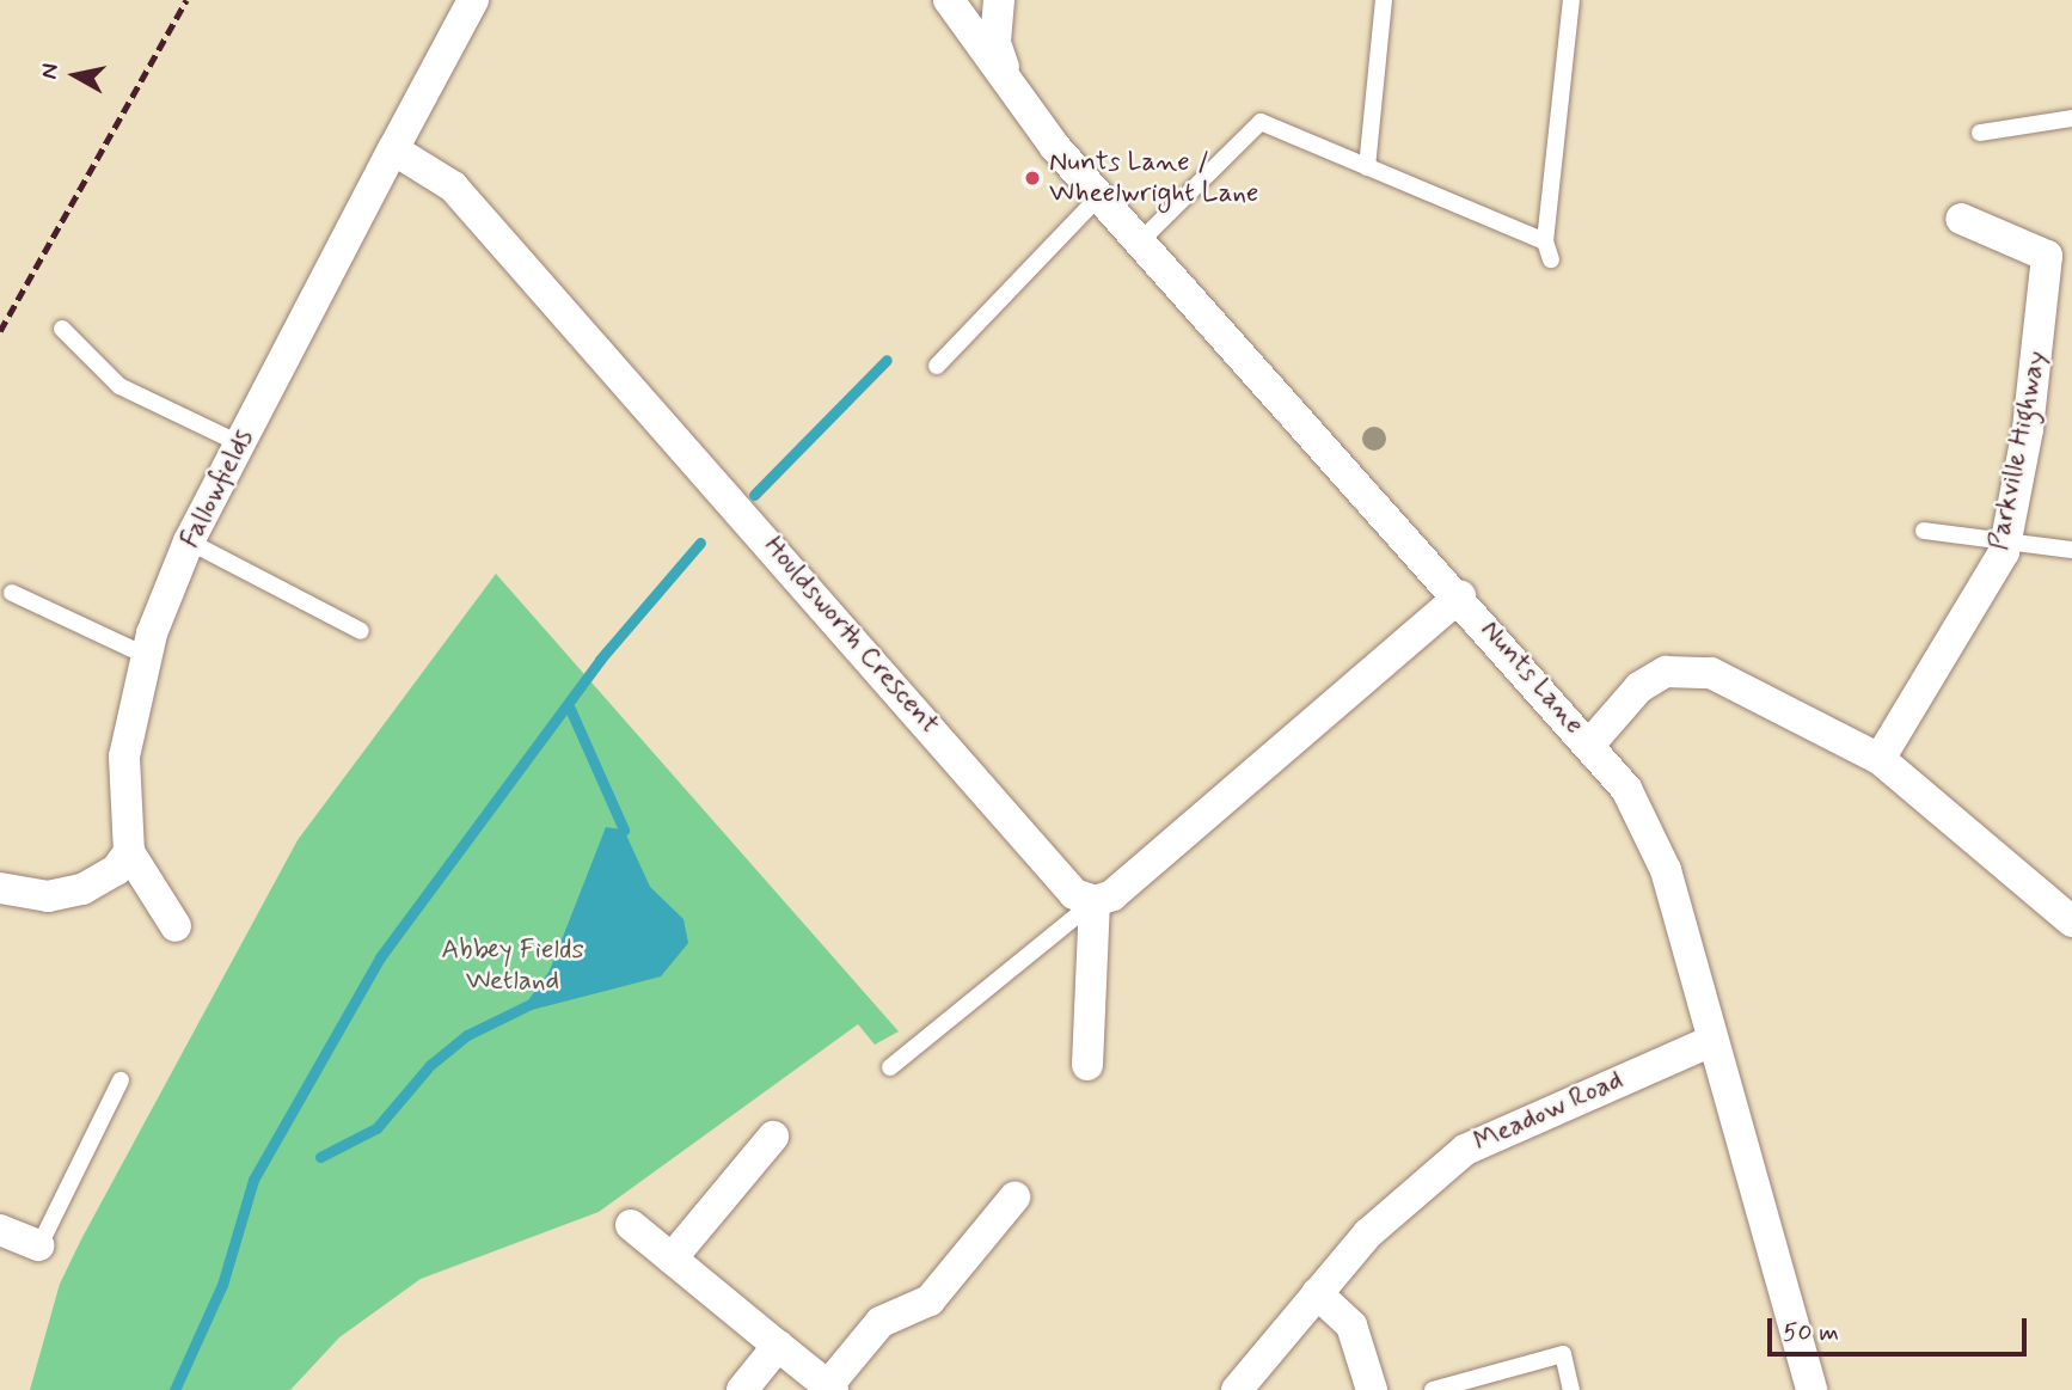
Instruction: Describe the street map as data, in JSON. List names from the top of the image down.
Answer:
{
  "streets": {
    "street": [
      "Parkville Highway",
      "Fallowfields",
      "Houldsworth Crescent",
      "Nunts Lane",
      "Meadow Road"
    ]
  },
  "crossings": [
    ["Fallowfields", "Houldsworth Crescent"],
    ["Nunts Lane", "Meadow Road"]
  ],
  "parks": ["Abbey Fields Wetland"],
  "places": ["Nunts Lane / Wheelwright Lane"],
  "scale_bar": "50 m",
  "north": "left"
}
